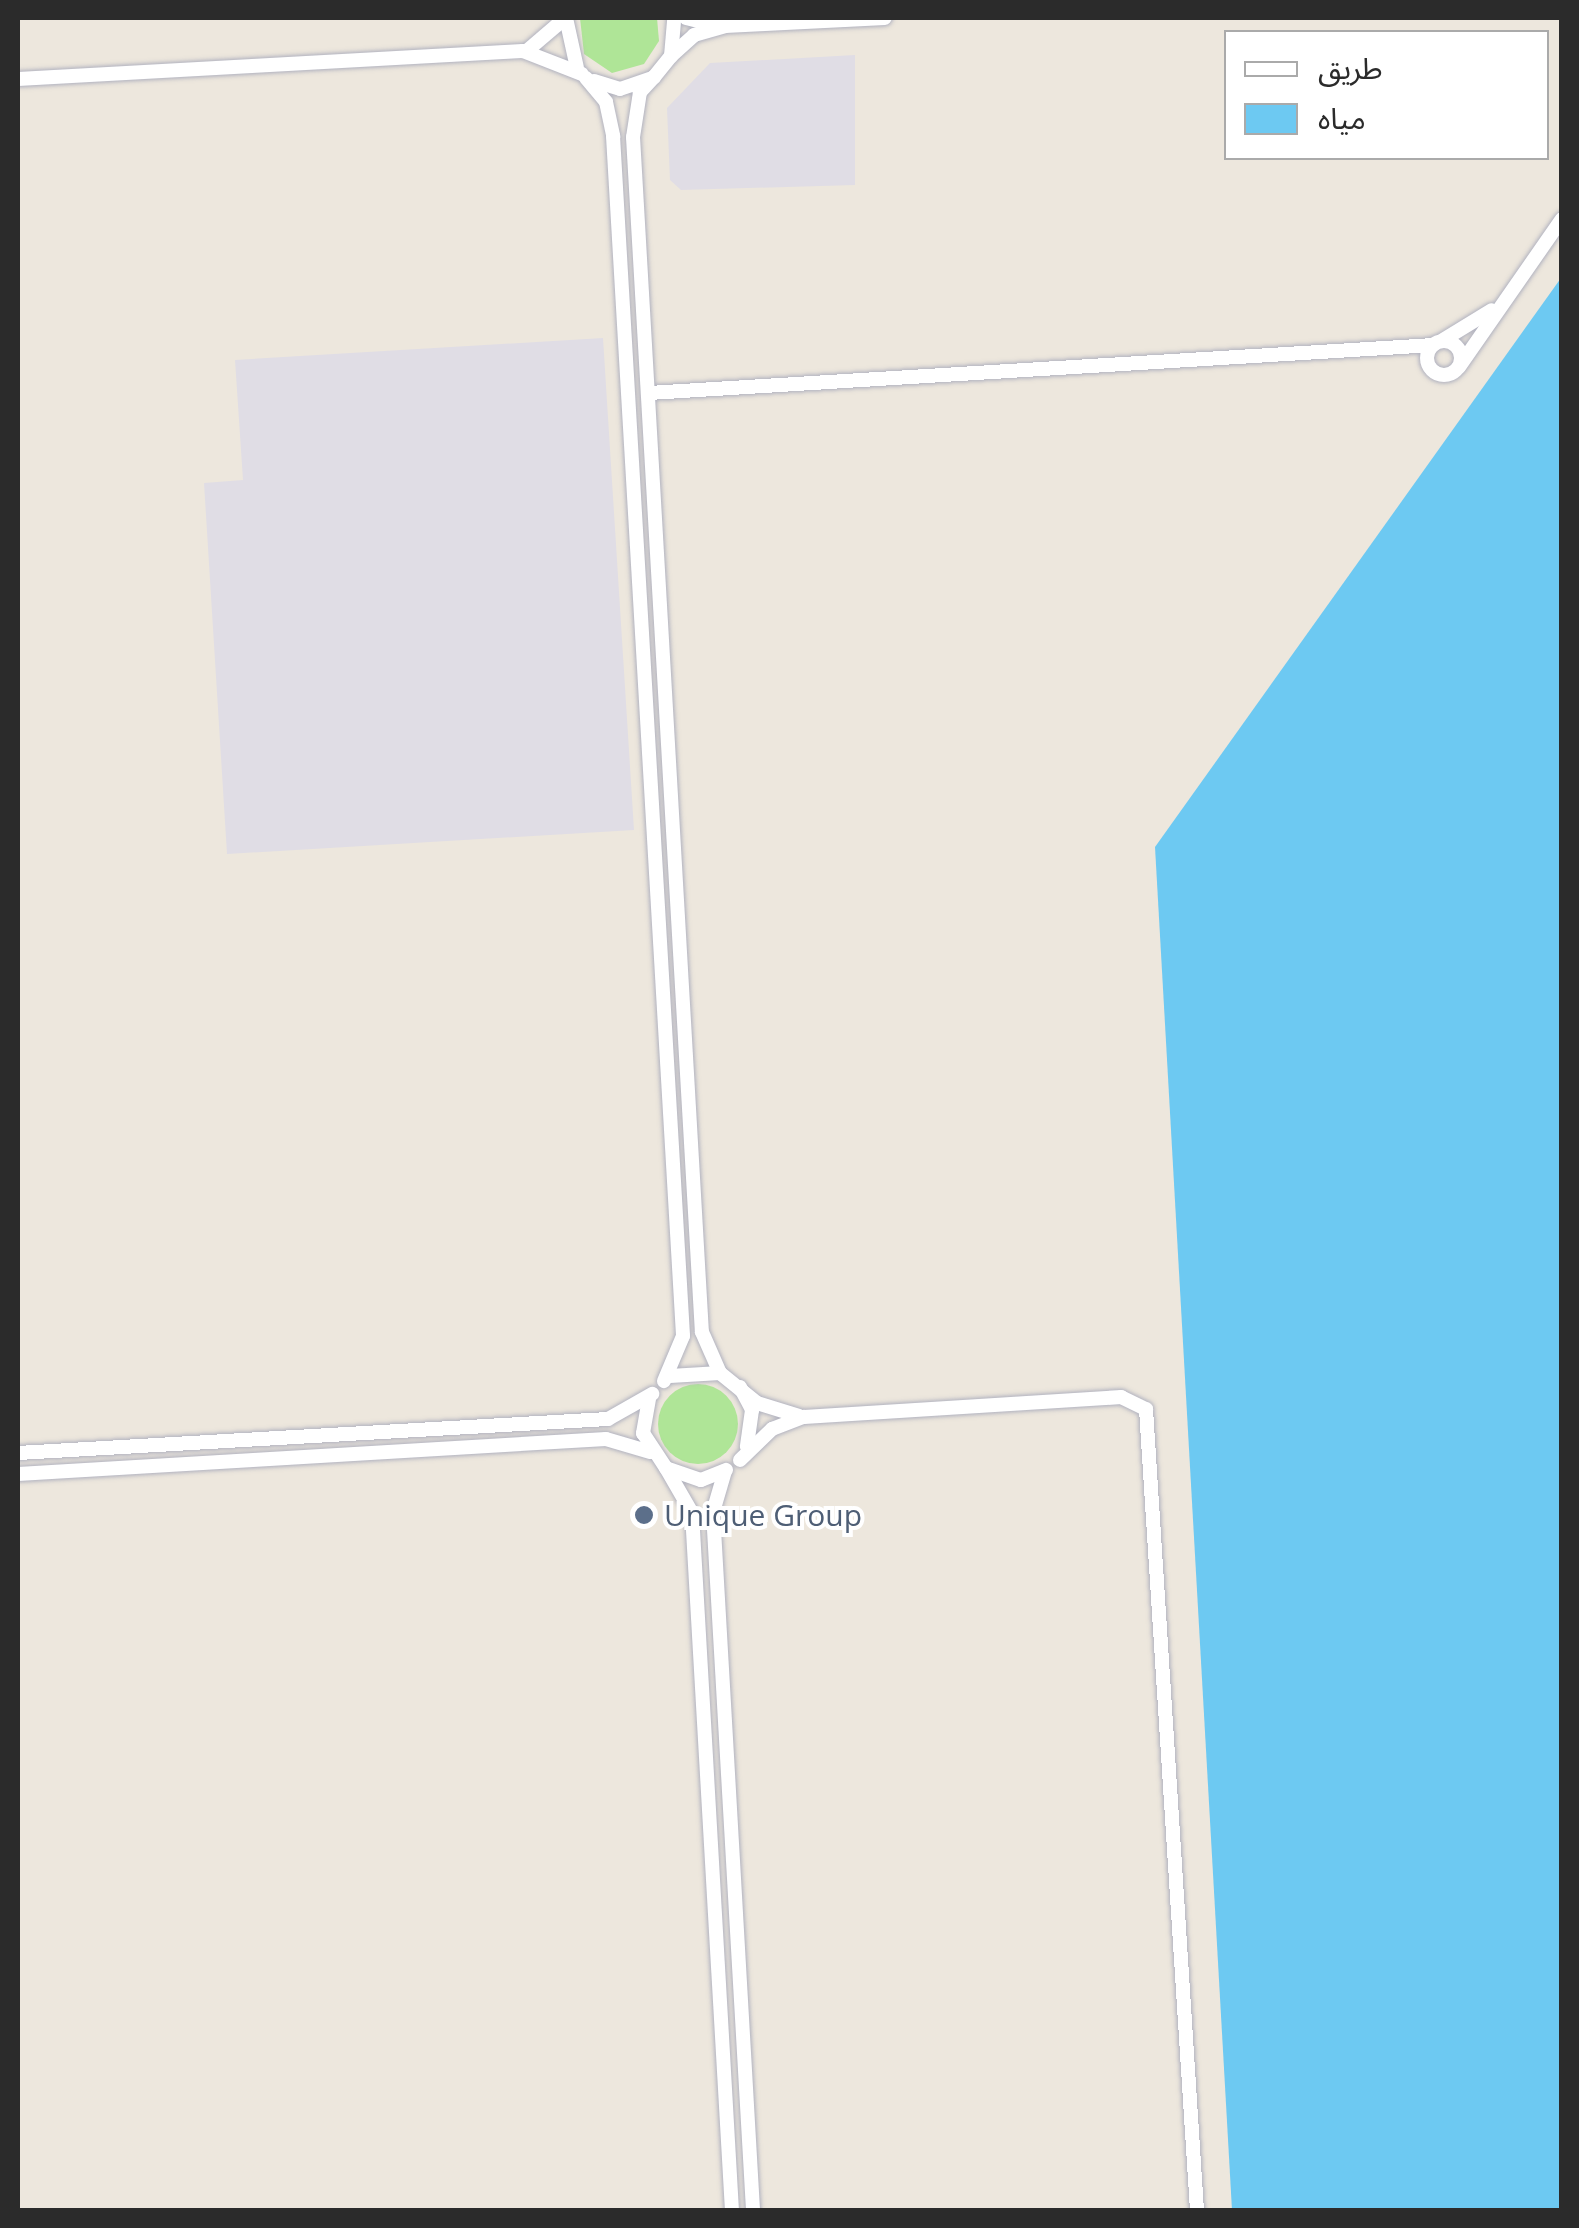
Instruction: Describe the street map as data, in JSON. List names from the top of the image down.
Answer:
{
  "places": ["Unique Group"],
  "legend": ["طريق", "مياه"]
}
